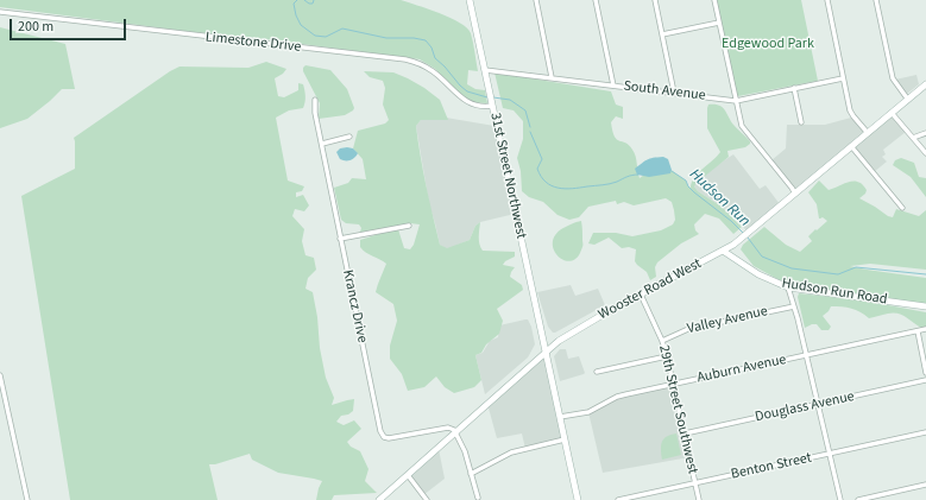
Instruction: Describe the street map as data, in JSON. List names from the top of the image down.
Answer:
{
  "streets": {
    "main road": ["31st Street Northwest", "Wooster Road West", "Hudson Run Road"],
    "street": [
      "Limestone Drive",
      "South Avenue",
      "Krancz Drive",
      "Valley Avenue",
      "Auburn Avenue",
      "Douglass Avenue",
      "29th Street Southwest",
      "Benton Street"
    ]
  },
  "crossings": [
    ["Limestone Drive", "31st Street Northwest"],
    ["South Avenue", "31st Street Northwest"],
    ["31st Street Northwest", "Wooster Road West"],
    ["31st Street Northwest", "Auburn Avenue"],
    ["Wooster Road West", "Hudson Run Road"],
    ["Wooster Road West", "Krancz Drive"],
    ["Wooster Road West", "29th Street Southwest"],
    ["Valley Avenue", "29th Street Southwest"],
    ["Auburn Avenue", "29th Street Southwest"],
    ["Douglass Avenue", "29th Street Southwest"],
    ["29th Street Southwest", "Benton Street"]
  ],
  "water": ["Hudson Run"],
  "parks": ["Edgewood Park"],
  "scale_bar": "200 m"
}
